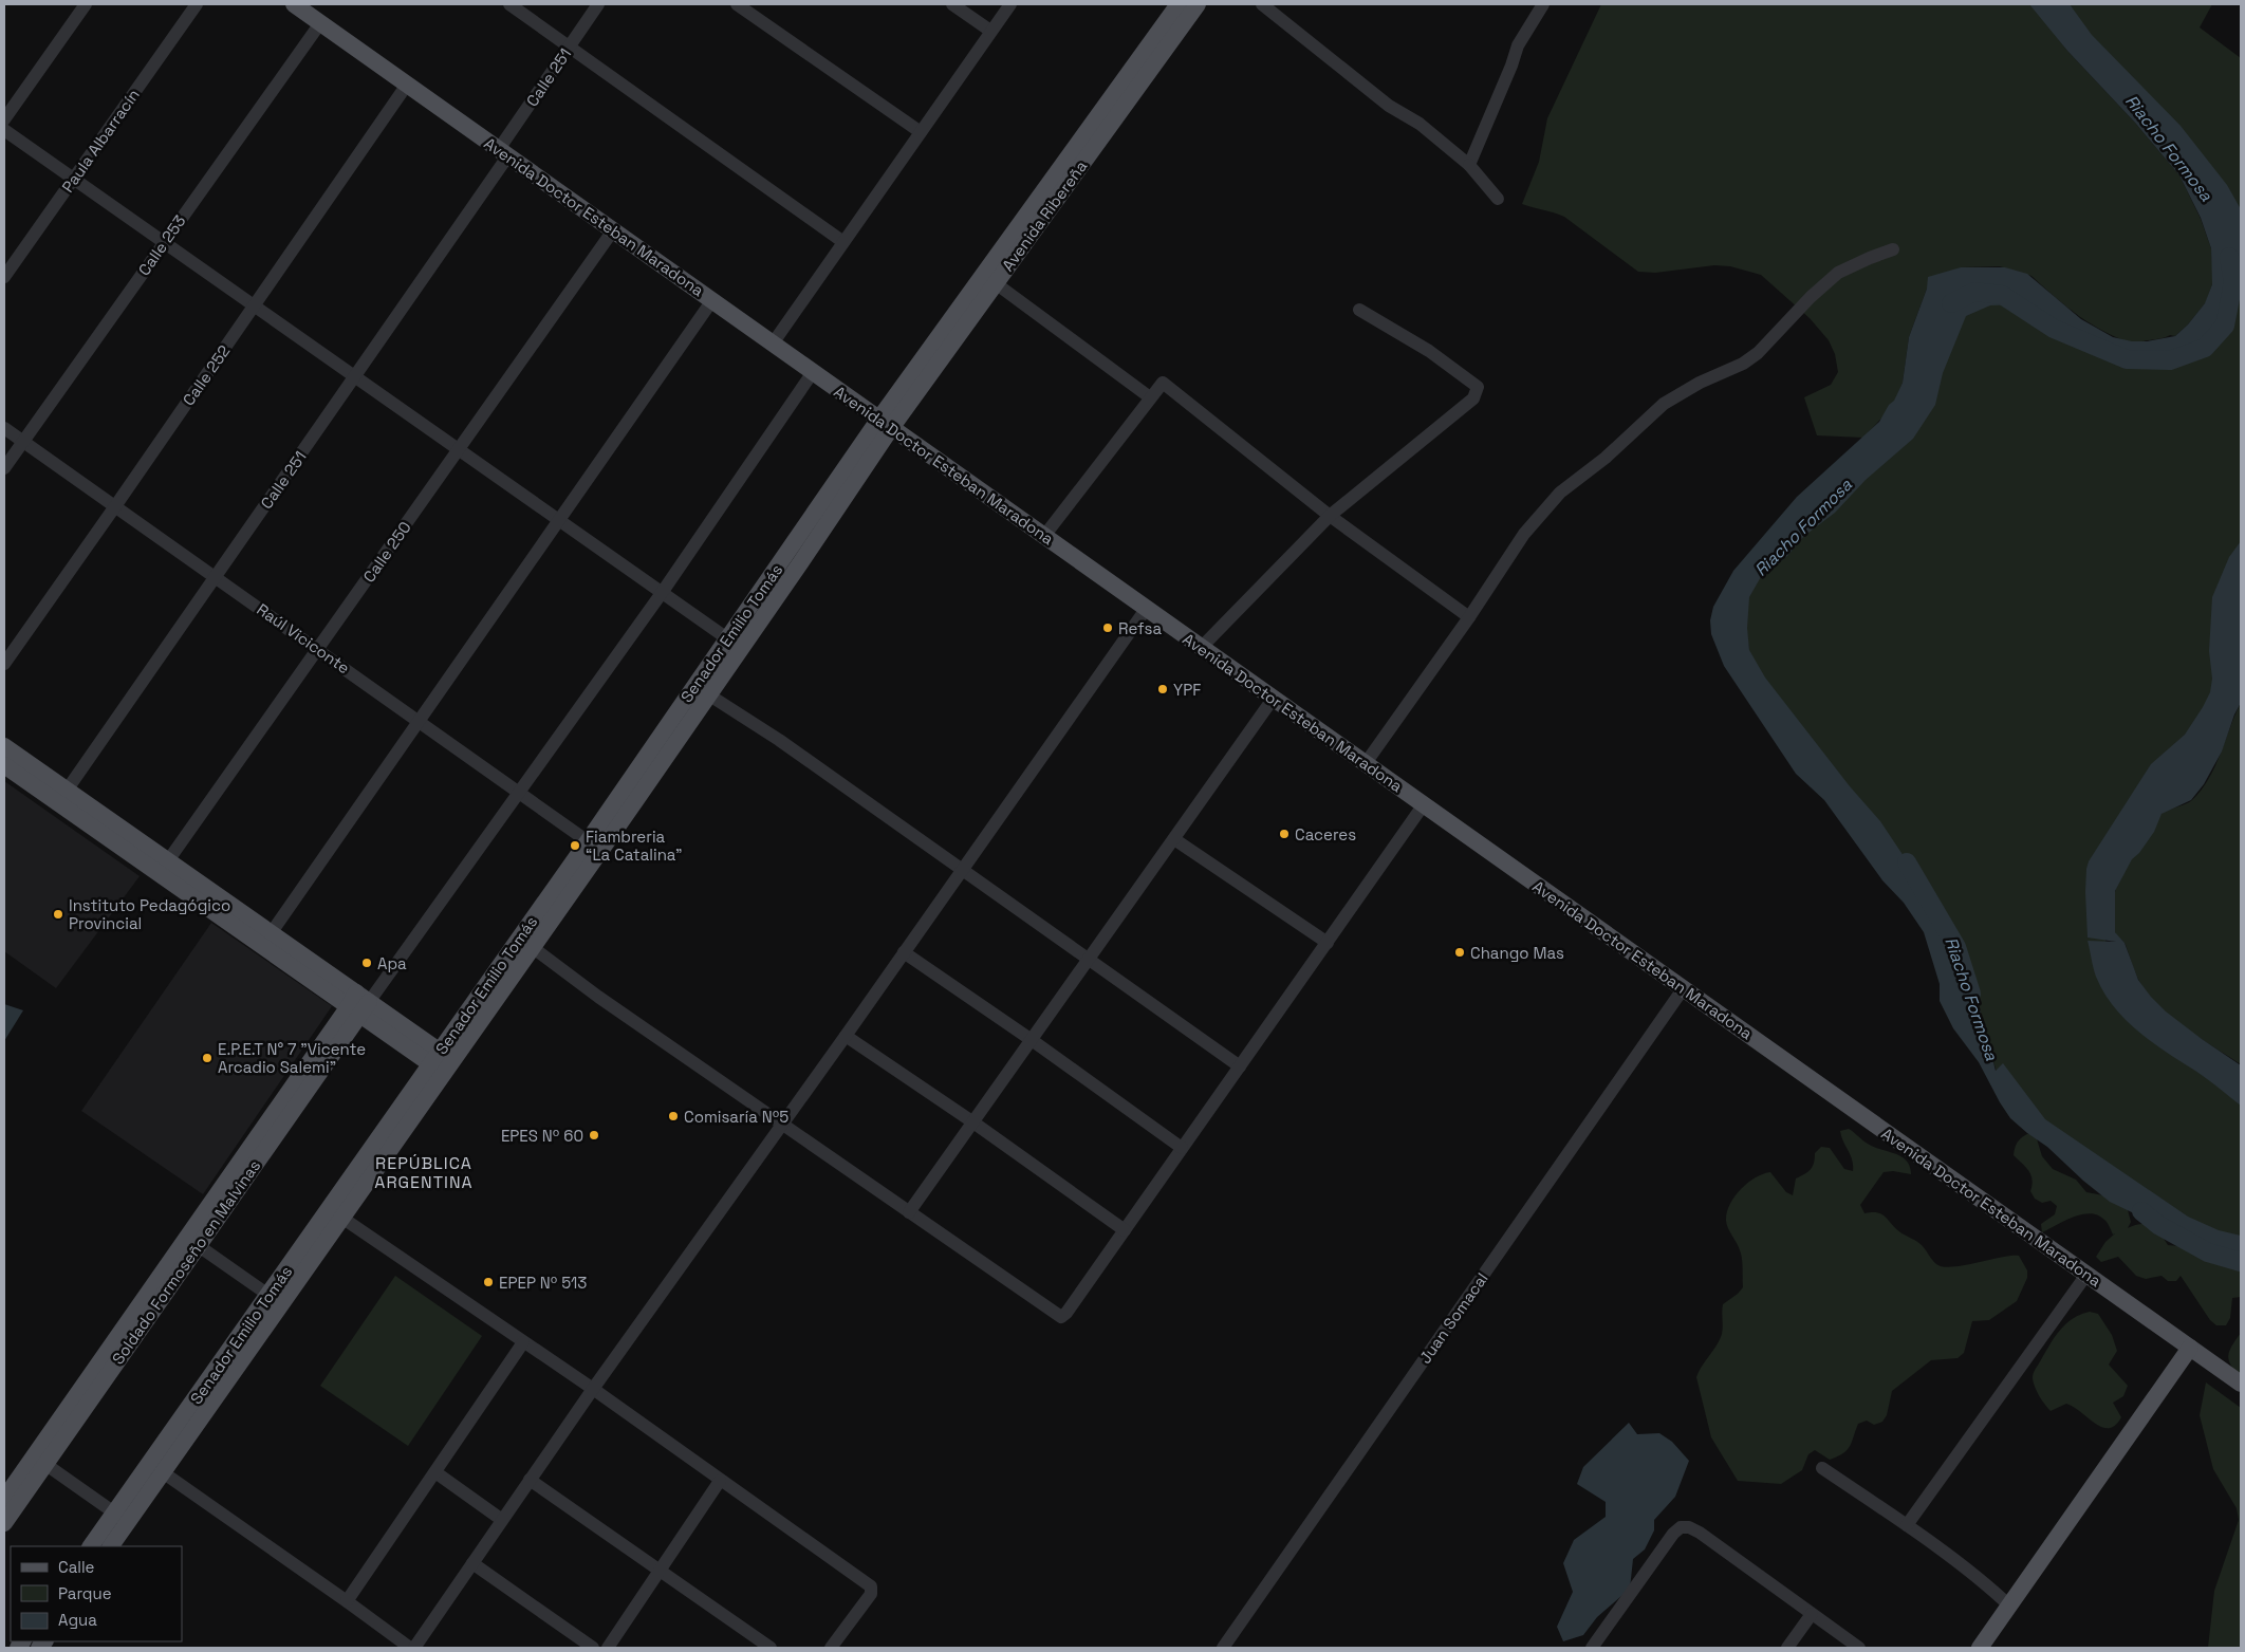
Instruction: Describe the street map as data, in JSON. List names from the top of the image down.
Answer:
{
  "streets": {
    "main road": [
      "Avenida Ribereña",
      "Avenida Doctor Esteban Maradona",
      "Senador Emilio Tomás",
      "Soldado Formoseño en Malvinas"
    ],
    "street": [
      "Calle 251",
      "Paula Albarracín",
      "Calle 253",
      "Calle 252",
      "Calle 250",
      "Raúl Viciconte",
      "Juan Somacal"
    ]
  },
  "crossings": [
    ["Calle 251", "Avenida Doctor Esteban Maradona"],
    ["Calle 251", "Raúl Viciconte"],
    ["Avenida Ribereña", "Avenida Doctor Esteban Maradona"],
    ["Avenida Ribereña", "Senador Emilio Tomás"],
    ["Avenida Doctor Esteban Maradona", "Calle 253"],
    ["Avenida Doctor Esteban Maradona", "Calle 252"],
    ["Avenida Doctor Esteban Maradona", "Calle 250"],
    ["Avenida Doctor Esteban Maradona", "Senador Emilio Tomás"],
    ["Avenida Doctor Esteban Maradona", "Juan Somacal"],
    ["Calle 253", "Raúl Viciconte"],
    ["Calle 252", "Raúl Viciconte"],
    ["Calle 250", "Raúl Viciconte"],
    ["Senador Emilio Tomás", "Raúl Viciconte"]
  ],
  "districts": ["REPÚBLICA ARGENTINA"],
  "water": ["Riacho Formosa"],
  "places": [
    "Refsa",
    "YPF",
    "Caceres",
    "Fiambreria “La Catalina”",
    "Instituto Pedagógico Provincial",
    "Chango Mas",
    "Apa",
    "E.P.E.T N° 7 \"Vicente Arcadio Salemi\"",
    "Comisaría Nº5",
    "EPES Nº 60",
    "EPEP Nº 513"
  ],
  "legend": ["Calle", "Parque", "Agua"]
}
